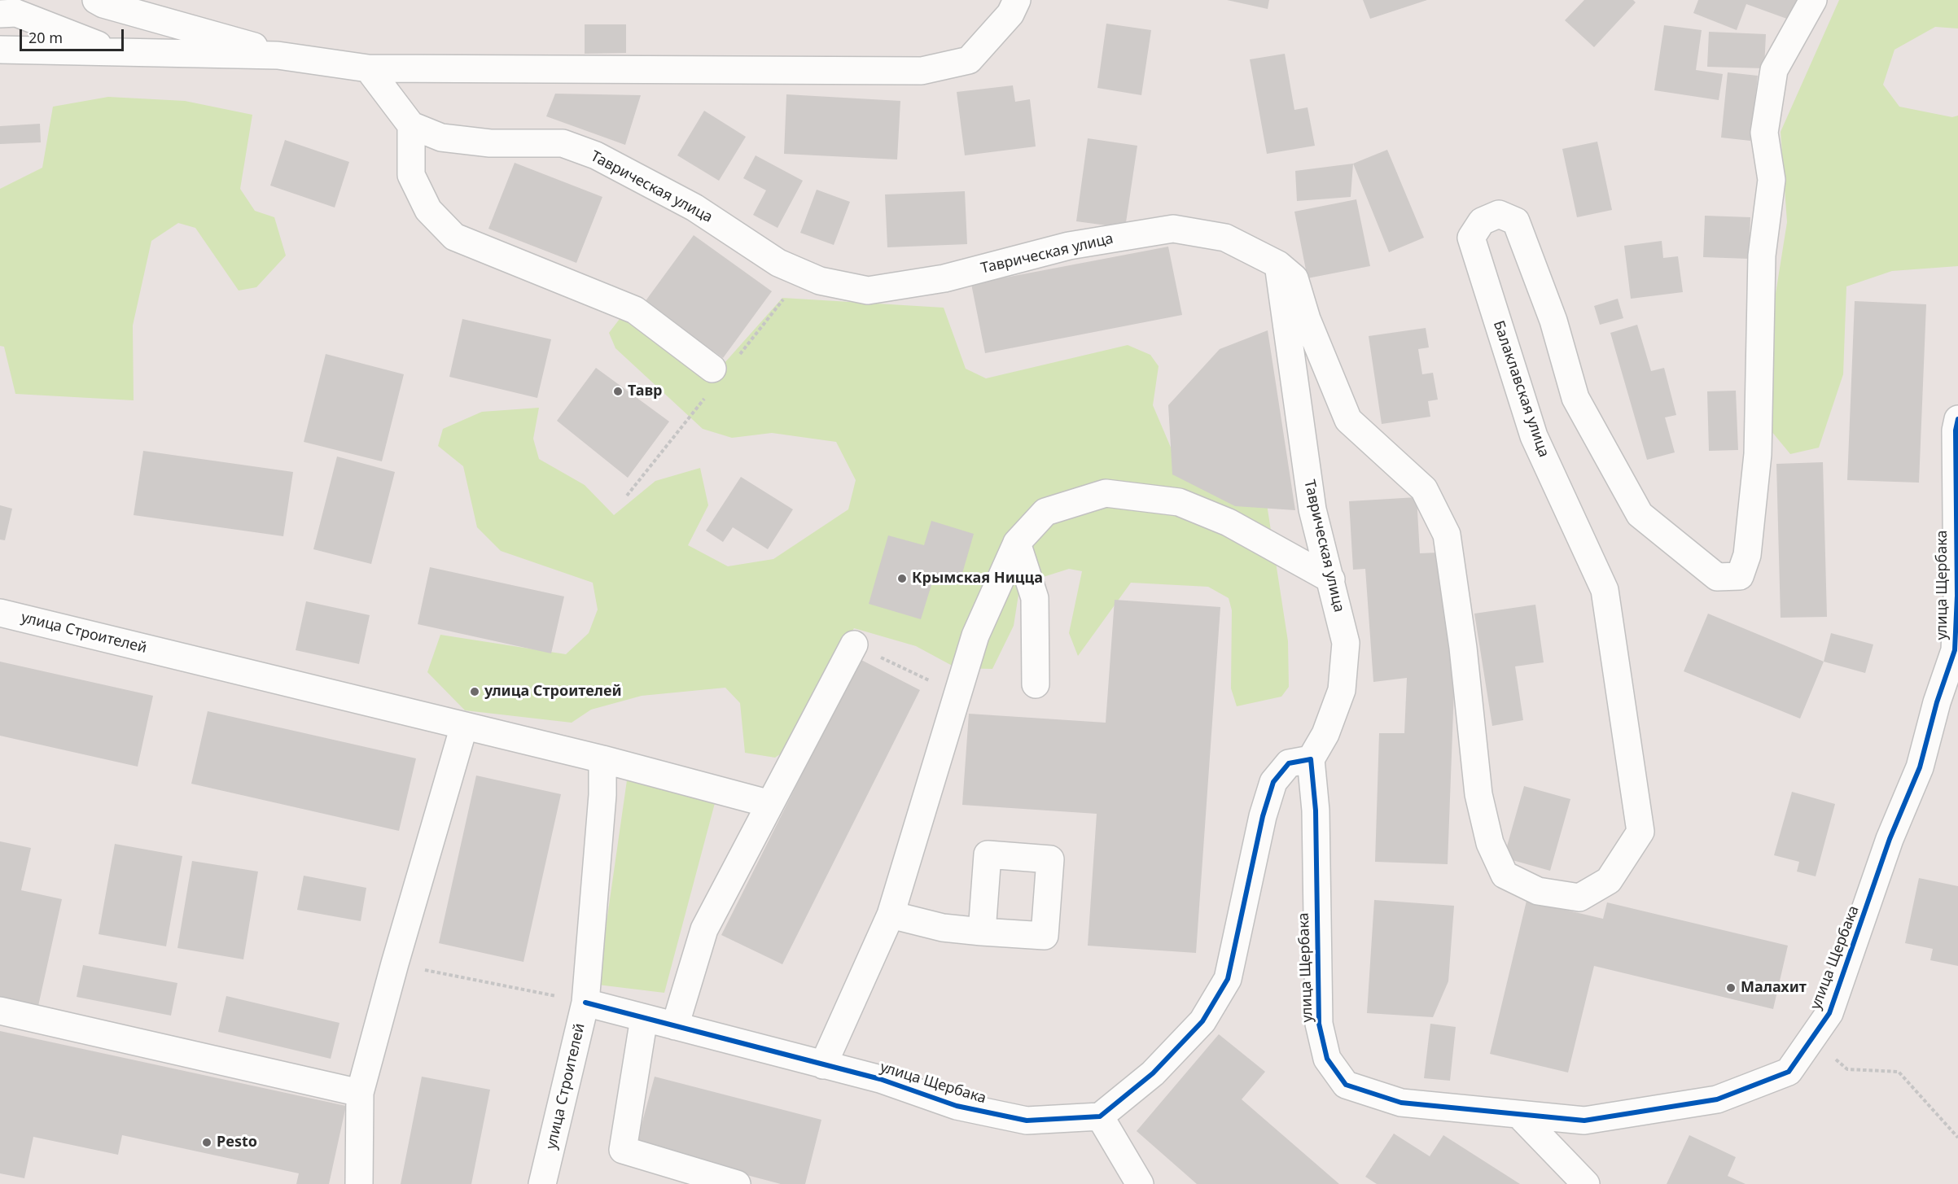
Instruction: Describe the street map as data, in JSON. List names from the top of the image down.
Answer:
{
  "streets": {
    "street": [
      "Таврическая улица",
      "Балаклавская улица",
      "улица Щербака",
      "улица Строителей"
    ]
  },
  "crossings": [
    ["Таврическая улица", "Балаклавская улица"],
    ["Таврическая улица", "улица Щербака"],
    ["улица Щербака", "улица Строителей"]
  ],
  "places": [
    "Тавр",
    "Крымская Ницца",
    "улица Строителей",
    "Малахит",
    "Pesto"
  ],
  "scale_bar": "20 m"
}
